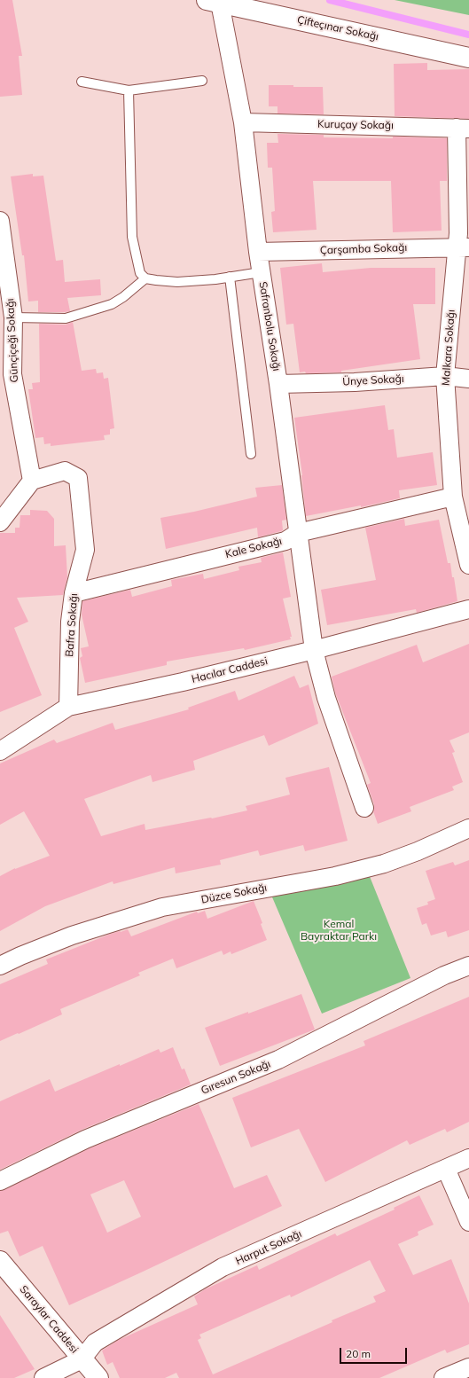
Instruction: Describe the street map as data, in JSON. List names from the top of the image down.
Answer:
{
  "streets": {
    "street": [
      "Çifteçınar Sokağı",
      "Kuruçay Sokağı",
      "Çarşamba Sokağı",
      "Safranbolu Sokağı",
      "Günçiçeği Sokağı",
      "Malkara Sokağı",
      "Ünye Sokağı",
      "Kale Sokağı",
      "Bafra Sokağı",
      "Hacılar Caddesi",
      "Düzce Sokağı",
      "Gıresun Sokağı",
      "Harput Sokağı",
      "Saraylar Caddesi"
    ]
  },
  "crossings": [
    ["Çifteçınar Sokağı", "Safranbolu Sokağı"],
    ["Kuruçay Sokağı", "Safranbolu Sokağı"],
    ["Kuruçay Sokağı", "Malkara Sokağı"],
    ["Çarşamba Sokağı", "Safranbolu Sokağı"],
    ["Çarşamba Sokağı", "Malkara Sokağı"],
    ["Safranbolu Sokağı", "Ünye Sokağı"],
    ["Safranbolu Sokağı", "Kale Sokağı"],
    ["Safranbolu Sokağı", "Hacılar Caddesi"],
    ["Günçiçeği Sokağı", "Bafra Sokağı"],
    ["Malkara Sokağı", "Ünye Sokağı"],
    ["Malkara Sokağı", "Kale Sokağı"],
    ["Kale Sokağı", "Bafra Sokağı"],
    ["Bafra Sokağı", "Hacılar Caddesi"],
    ["Harput Sokağı", "Saraylar Caddesi"]
  ],
  "parks": ["Kemal Bayraktar Parkı"],
  "scale_bar": "20 m"
}
